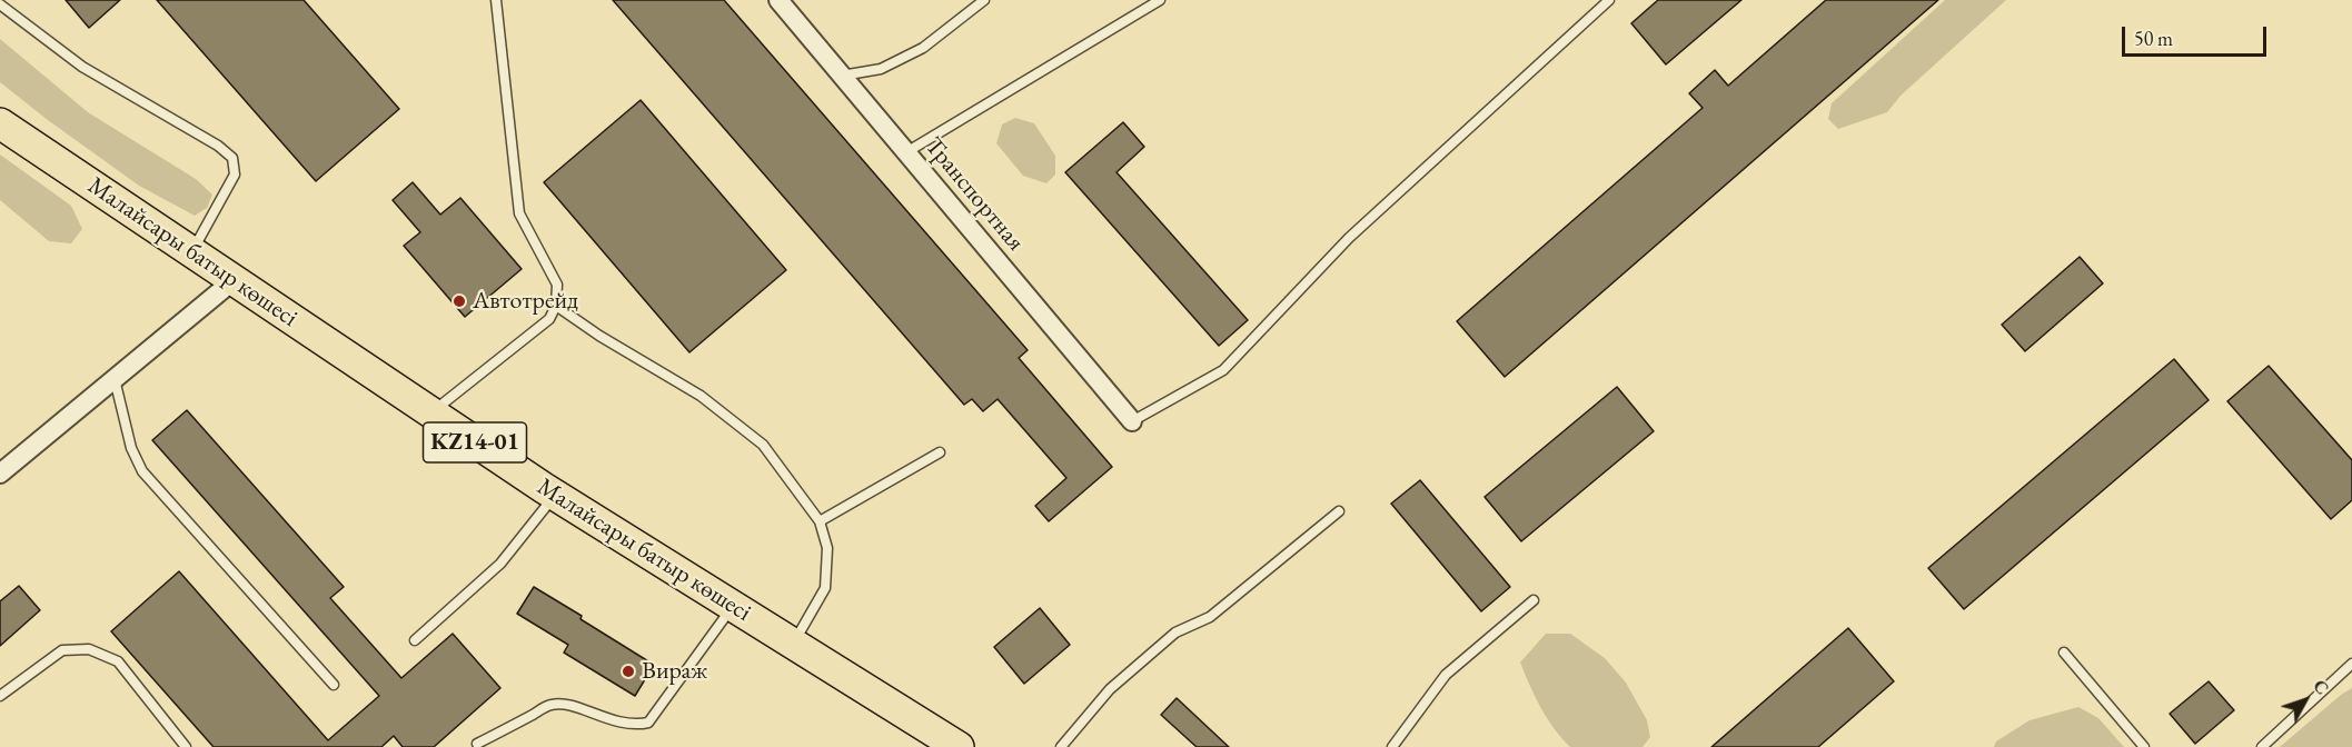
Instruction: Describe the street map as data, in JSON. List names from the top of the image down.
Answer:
{
  "streets": {
    "highway": ["Малайсары батыр көшесі", "KZ14-01"],
    "street": ["Транспортная"]
  },
  "places": ["Автотрейд", "Вираж"],
  "scale_bar": "50 m",
  "north": "top right"
}
